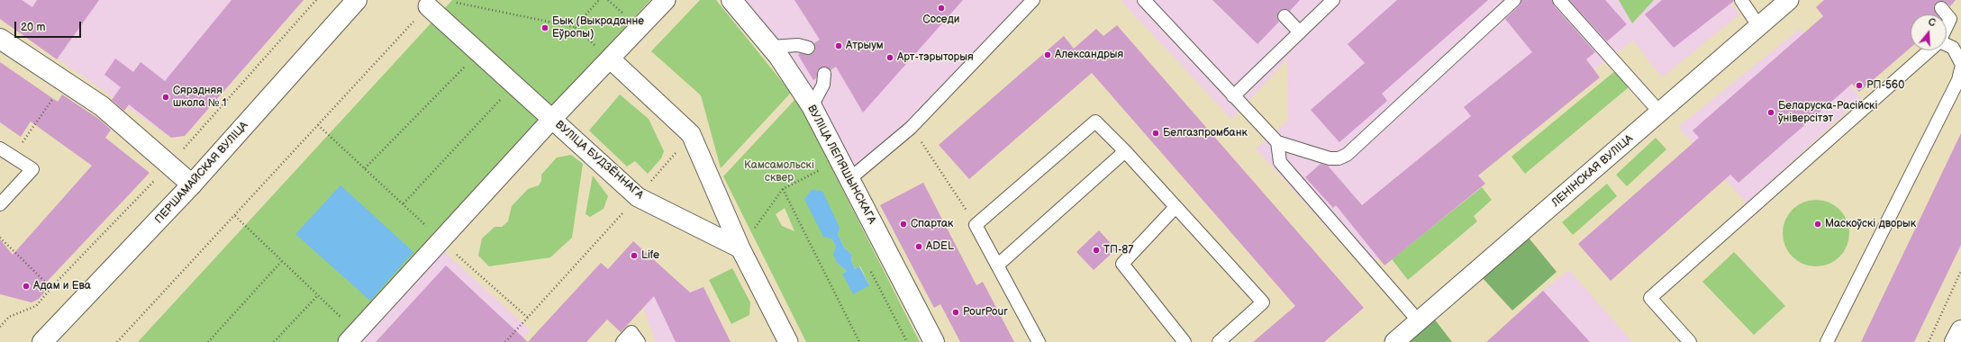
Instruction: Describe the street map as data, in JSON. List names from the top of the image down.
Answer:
{
  "streets": {
    "street": [
      "ВУЛІЦА БУДЗЁННАГА",
      "ВУЛІЦА ЛЕПЯШЫНСКАГА",
      "ЛЕНІНСКАЯ ВУЛІЦА",
      "ПЕРШАМАЙСКАЯ ВУЛІЦА"
    ]
  },
  "parks": ["Камсамольскі сквер"],
  "places": [
    "Соседи",
    "Бык (Выкраданне Еўропы)",
    "Атрыум",
    "Александрыя",
    "Арт-тэрыторыя",
    "РП-560",
    "Сярэдняя школа № 1",
    "Беларуска-Расійскі ўніверсітэт",
    "Белгазпромбанк",
    "Спартак",
    "Маскоўскі дворык",
    "ADEL",
    "ТП-87",
    "Life",
    "Адам и Ева",
    "PourPour"
  ],
  "scale_bar": "20 m",
  "north": "top"
}
